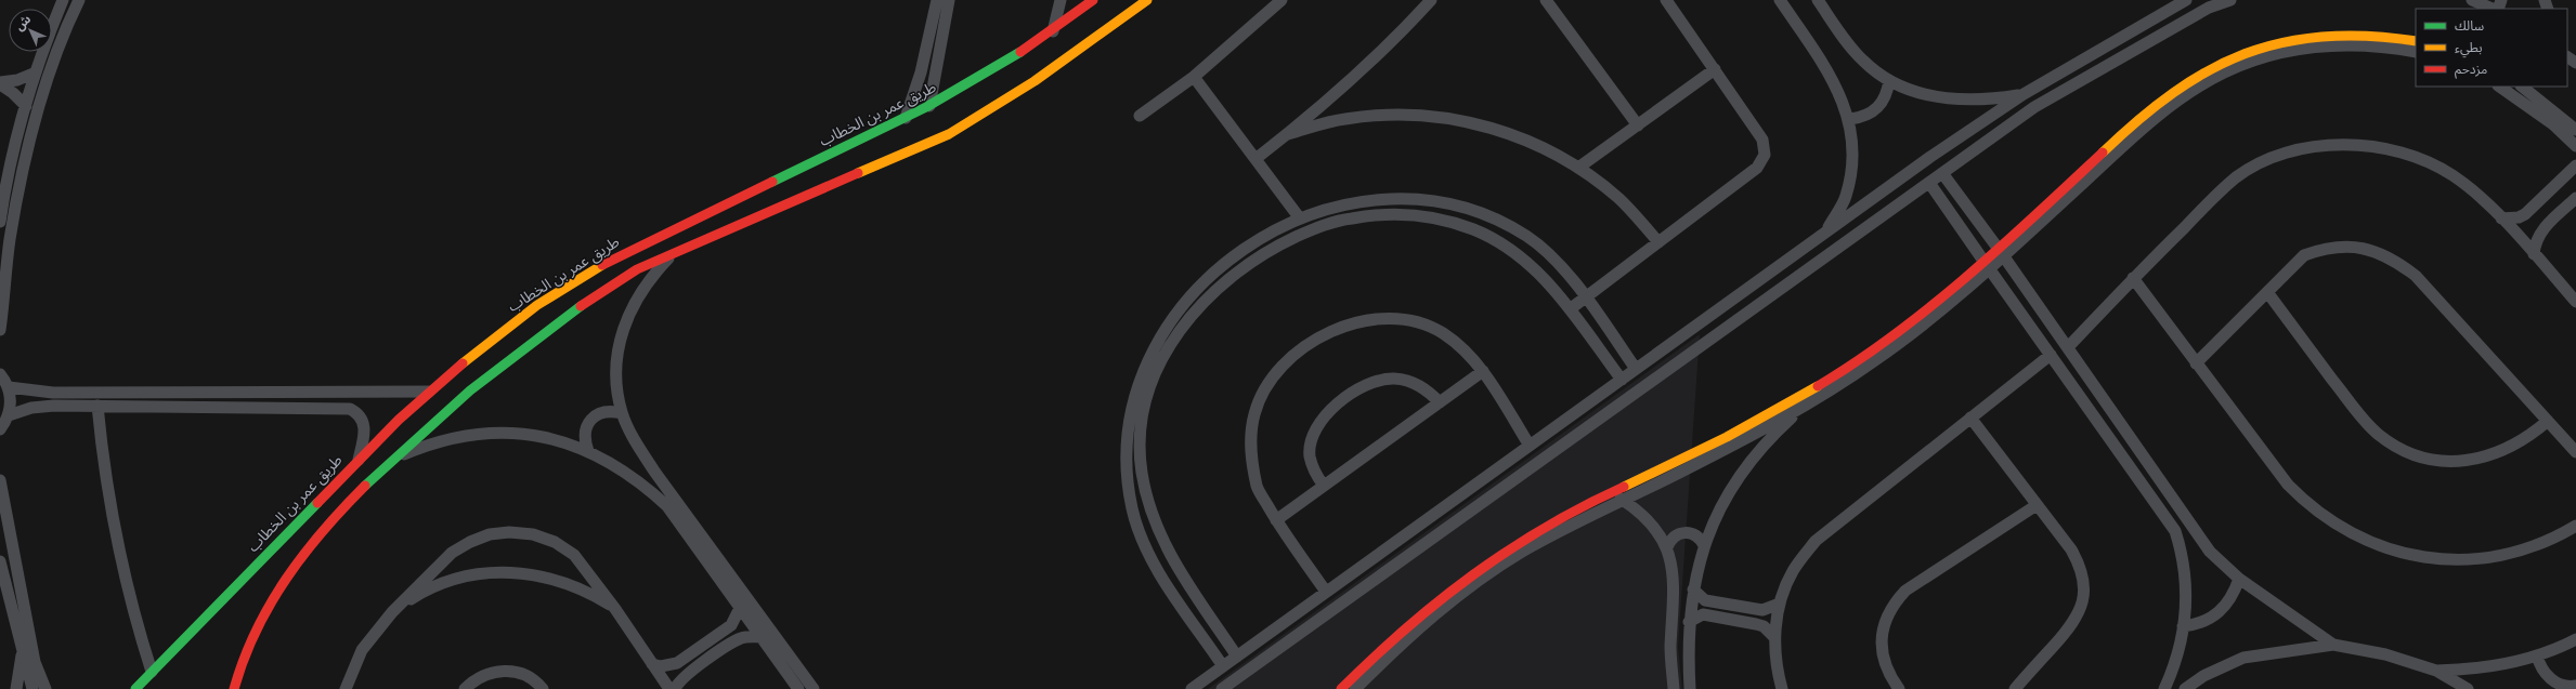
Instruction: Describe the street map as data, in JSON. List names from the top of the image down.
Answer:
{
  "streets": {
    "street": ["طريق عمر بن الخطاب"]
  },
  "legend": ["سالك", "بطيء", "مزدحم"],
  "north": "top left"
}
